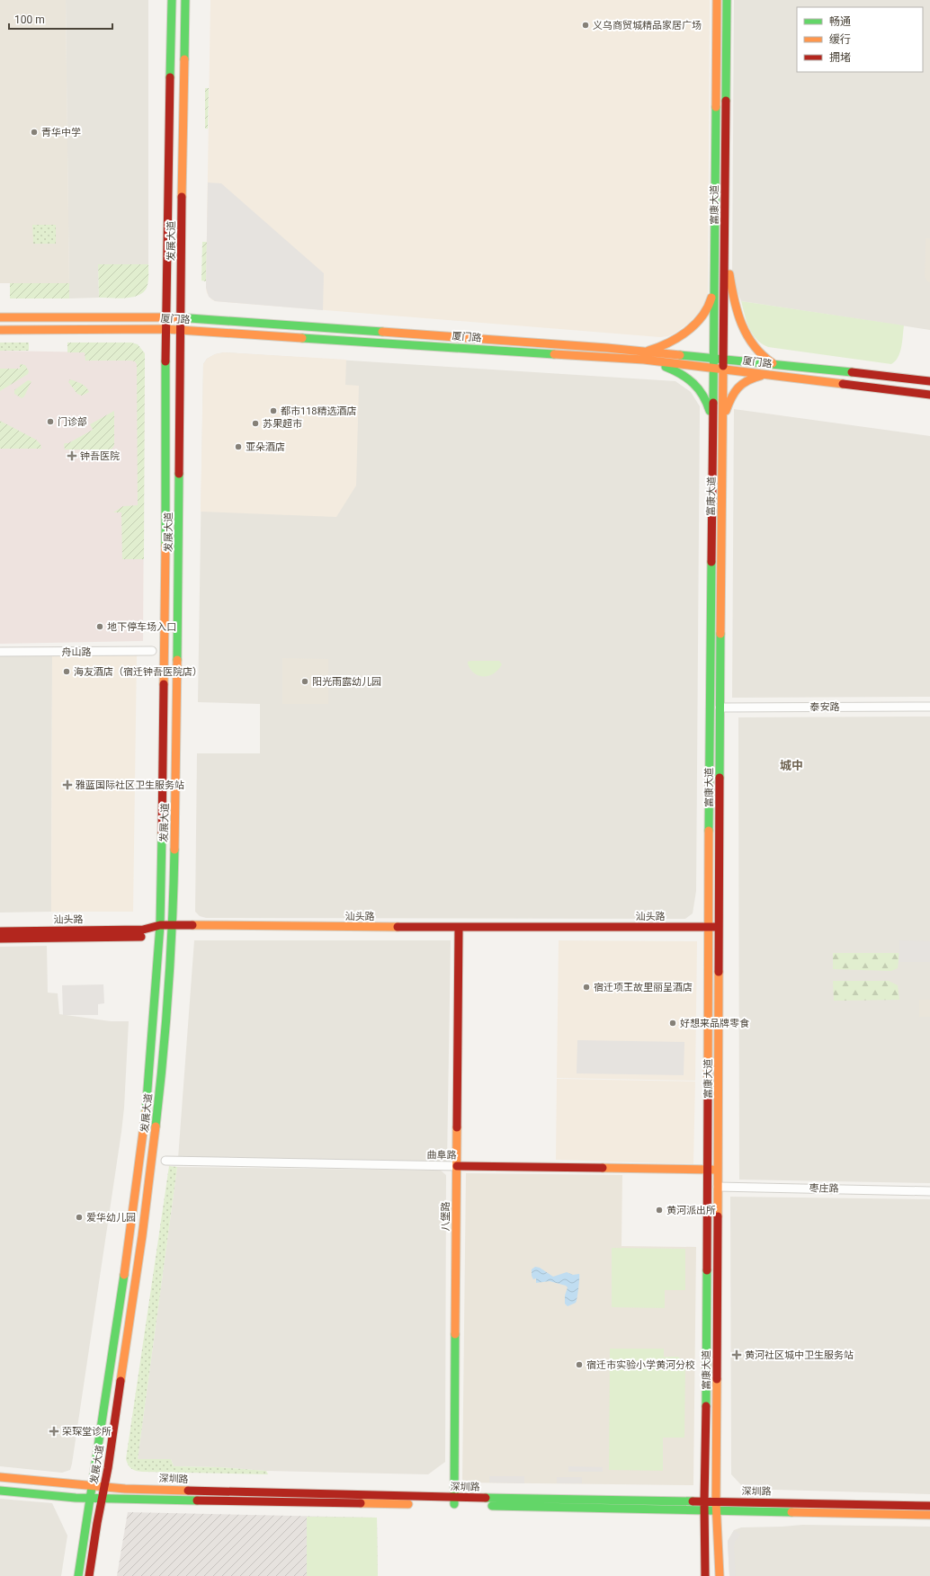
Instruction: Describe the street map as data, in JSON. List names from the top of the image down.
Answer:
{
  "streets": {
    "street": [
      "富康大道",
      "发展大道",
      "厦门路",
      "舟山路",
      "泰安路",
      "汕头路",
      "曲阜路",
      "枣庄路",
      "八堡路",
      "深圳路"
    ]
  },
  "crossings": [
    ["富康大道", "厦门路"],
    ["富康大道", "泰安路"],
    ["富康大道", "汕头路"],
    ["富康大道", "曲阜路"],
    ["富康大道", "枣庄路"],
    ["富康大道", "深圳路"],
    ["发展大道", "厦门路"],
    ["发展大道", "汕头路"],
    ["发展大道", "深圳路"],
    ["汕头路", "八堡路"],
    ["曲阜路", "八堡路"],
    ["八堡路", "深圳路"]
  ],
  "districts": ["城中"],
  "places": {
    "other": [
      "义乌商贸城精品家居广场",
      "青华中学",
      "都市118精选酒店",
      "门诊部",
      "苏果超市",
      "亚朵酒店",
      "地下停车场入口",
      "海友酒店（宿迁钟吾医院店）",
      "阳光雨露幼儿园",
      "宿迁项王故里丽呈酒店",
      "好想来品牌零食",
      "黄河派出所",
      "爱华幼儿园",
      "宿迁市实验小学黄河分校"
    ],
    "health": [
      "钟吾医院",
      "雅蓝国际社区卫生服务站",
      "黄河社区城中卫生服务站",
      "荣琛堂诊所"
    ]
  },
  "legend": ["畅通", "缓行", "拥堵"],
  "scale_bar": "100 m"
}
